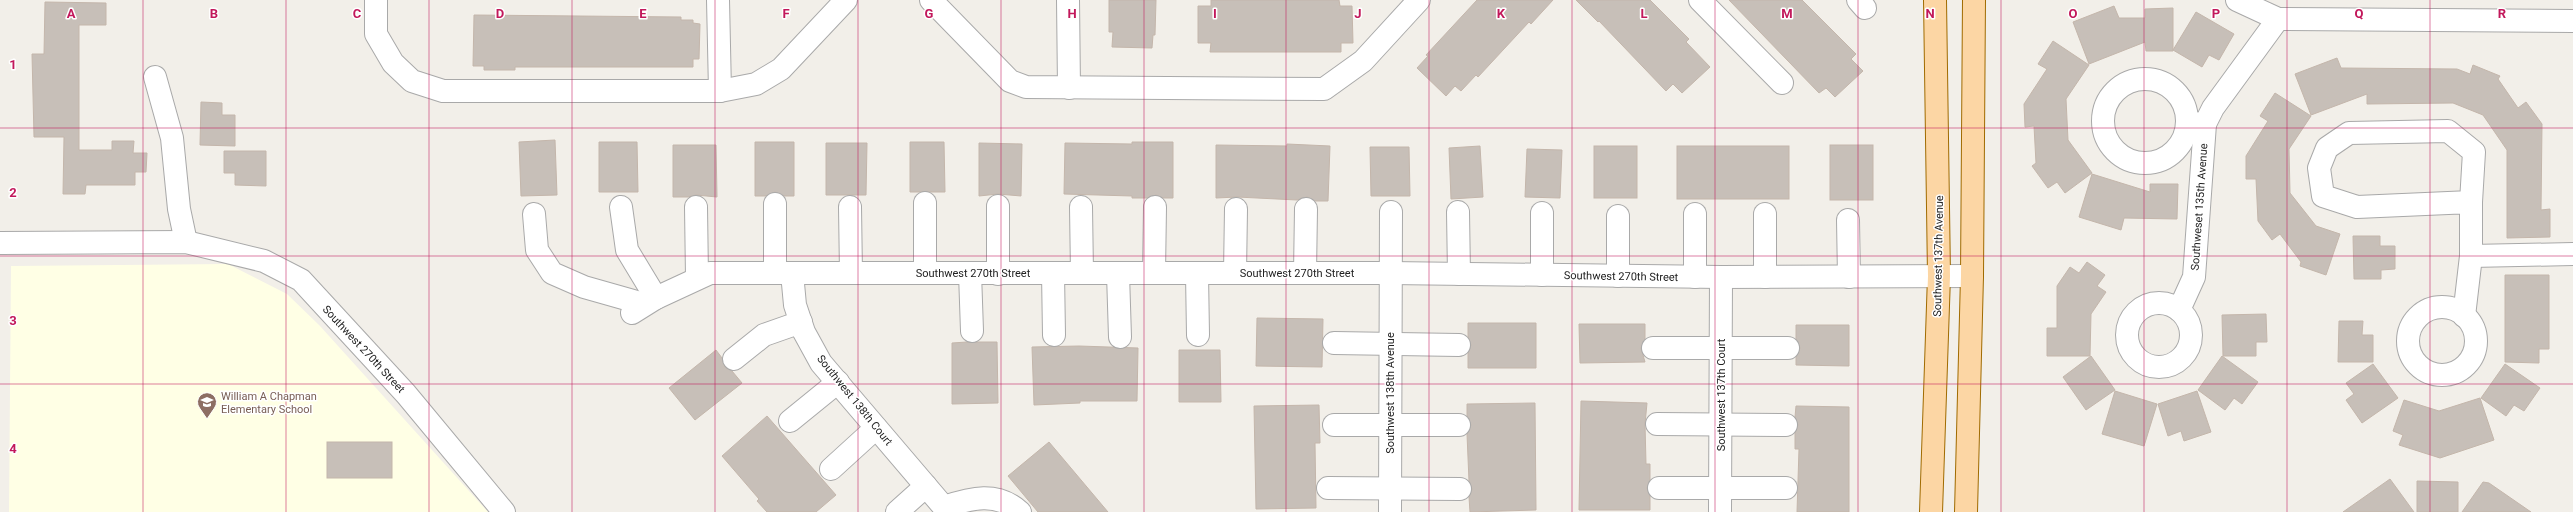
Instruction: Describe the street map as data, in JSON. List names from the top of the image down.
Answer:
{
  "streets": {
    "main road": ["Southwest 137th Avenue"],
    "street": [
      "Southweset 135th Avenue",
      "Southwest 270th Street",
      "Southwest 138th Avenue",
      "Southwest 137th Court",
      "Southwest 138th Court"
    ]
  },
  "crossings": [
    ["Southwest 137th Avenue", "Southwest 270th Street"],
    ["Southwest 270th Street", "Southwest 138th Avenue"],
    ["Southwest 270th Street", "Southwest 137th Court"],
    ["Southwest 270th Street", "Southwest 138th Court"]
  ],
  "places": {
    "school or university": ["William A Chapman Elementary School"]
  },
  "grid": {
    "columns": [
      "A",
      "B",
      "C",
      "D",
      "E",
      "F",
      "G",
      "H",
      "I",
      "J",
      "K",
      "L",
      "M",
      "N",
      "O",
      "P",
      "Q",
      "R"
    ],
    "rows": [
      "1",
      "2",
      "3",
      "4"
    ]
  }
}
